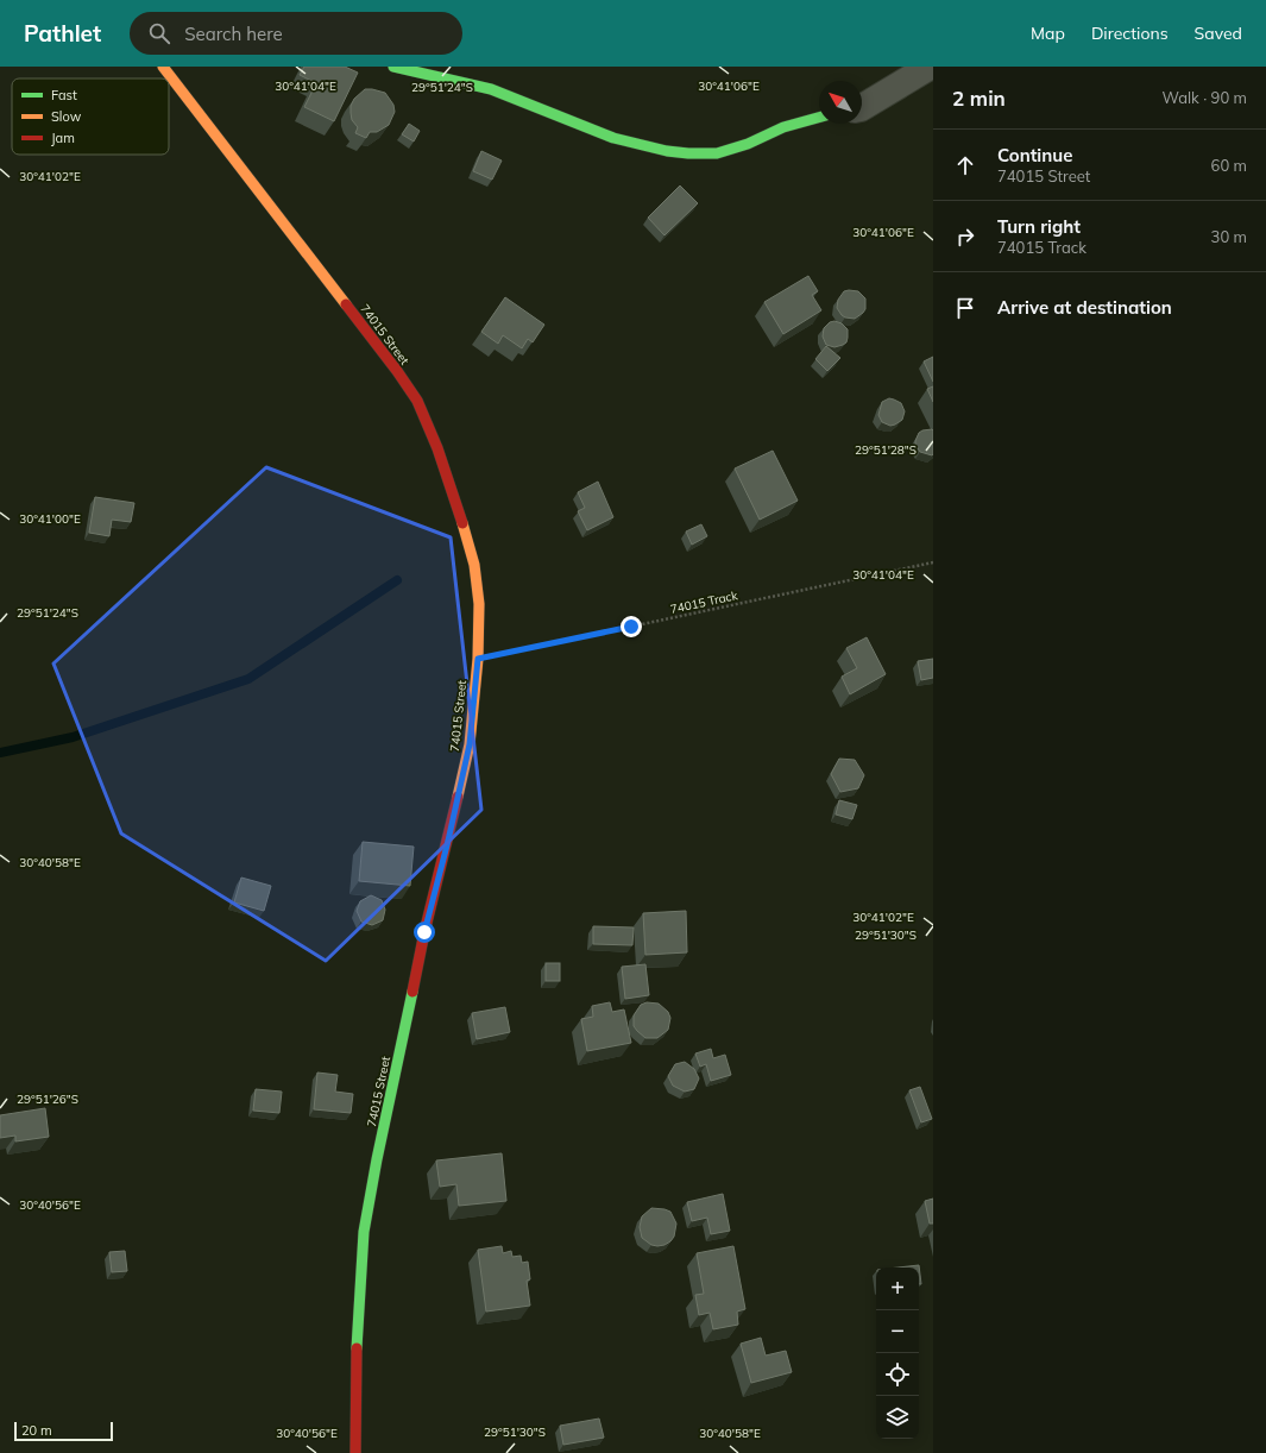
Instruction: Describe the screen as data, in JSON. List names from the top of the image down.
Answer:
{
  "streets": {
    "street": ["74015 Street"],
    "path": ["74015 Track"]
  },
  "crossings": [
    ["74015 Street", "74015 Track"]
  ],
  "legend": ["Fast", "Slow", "Jam"],
  "scale_bar": "20 m",
  "north": "top left",
  "page": {
    "header": "Pathlet",
    "search": "Search here",
    "nav": ["Map", "Directions", "Saved"],
    "heading": ["2 min", "Walk · 90 m"],
    "list": [
      ["Continue", "74015 Street", "60 m"],
      ["Turn right", "74015 Track", "30 m"],
      "Arrive at destination"
    ],
    "map_buttons": ["+", "−"],
    "scale": "20 m"
  },
  "coordinates": [
    "30°41'04\"E",
    "30°41'06\"E",
    "29°51'24\"S",
    "30°41'02\"E",
    "29°51'28\"S",
    "30°41'00\"E",
    "30°40'58\"E",
    "29°51'30\"S",
    "29°51'26\"S",
    "30°40'56\"E"
  ]
}
